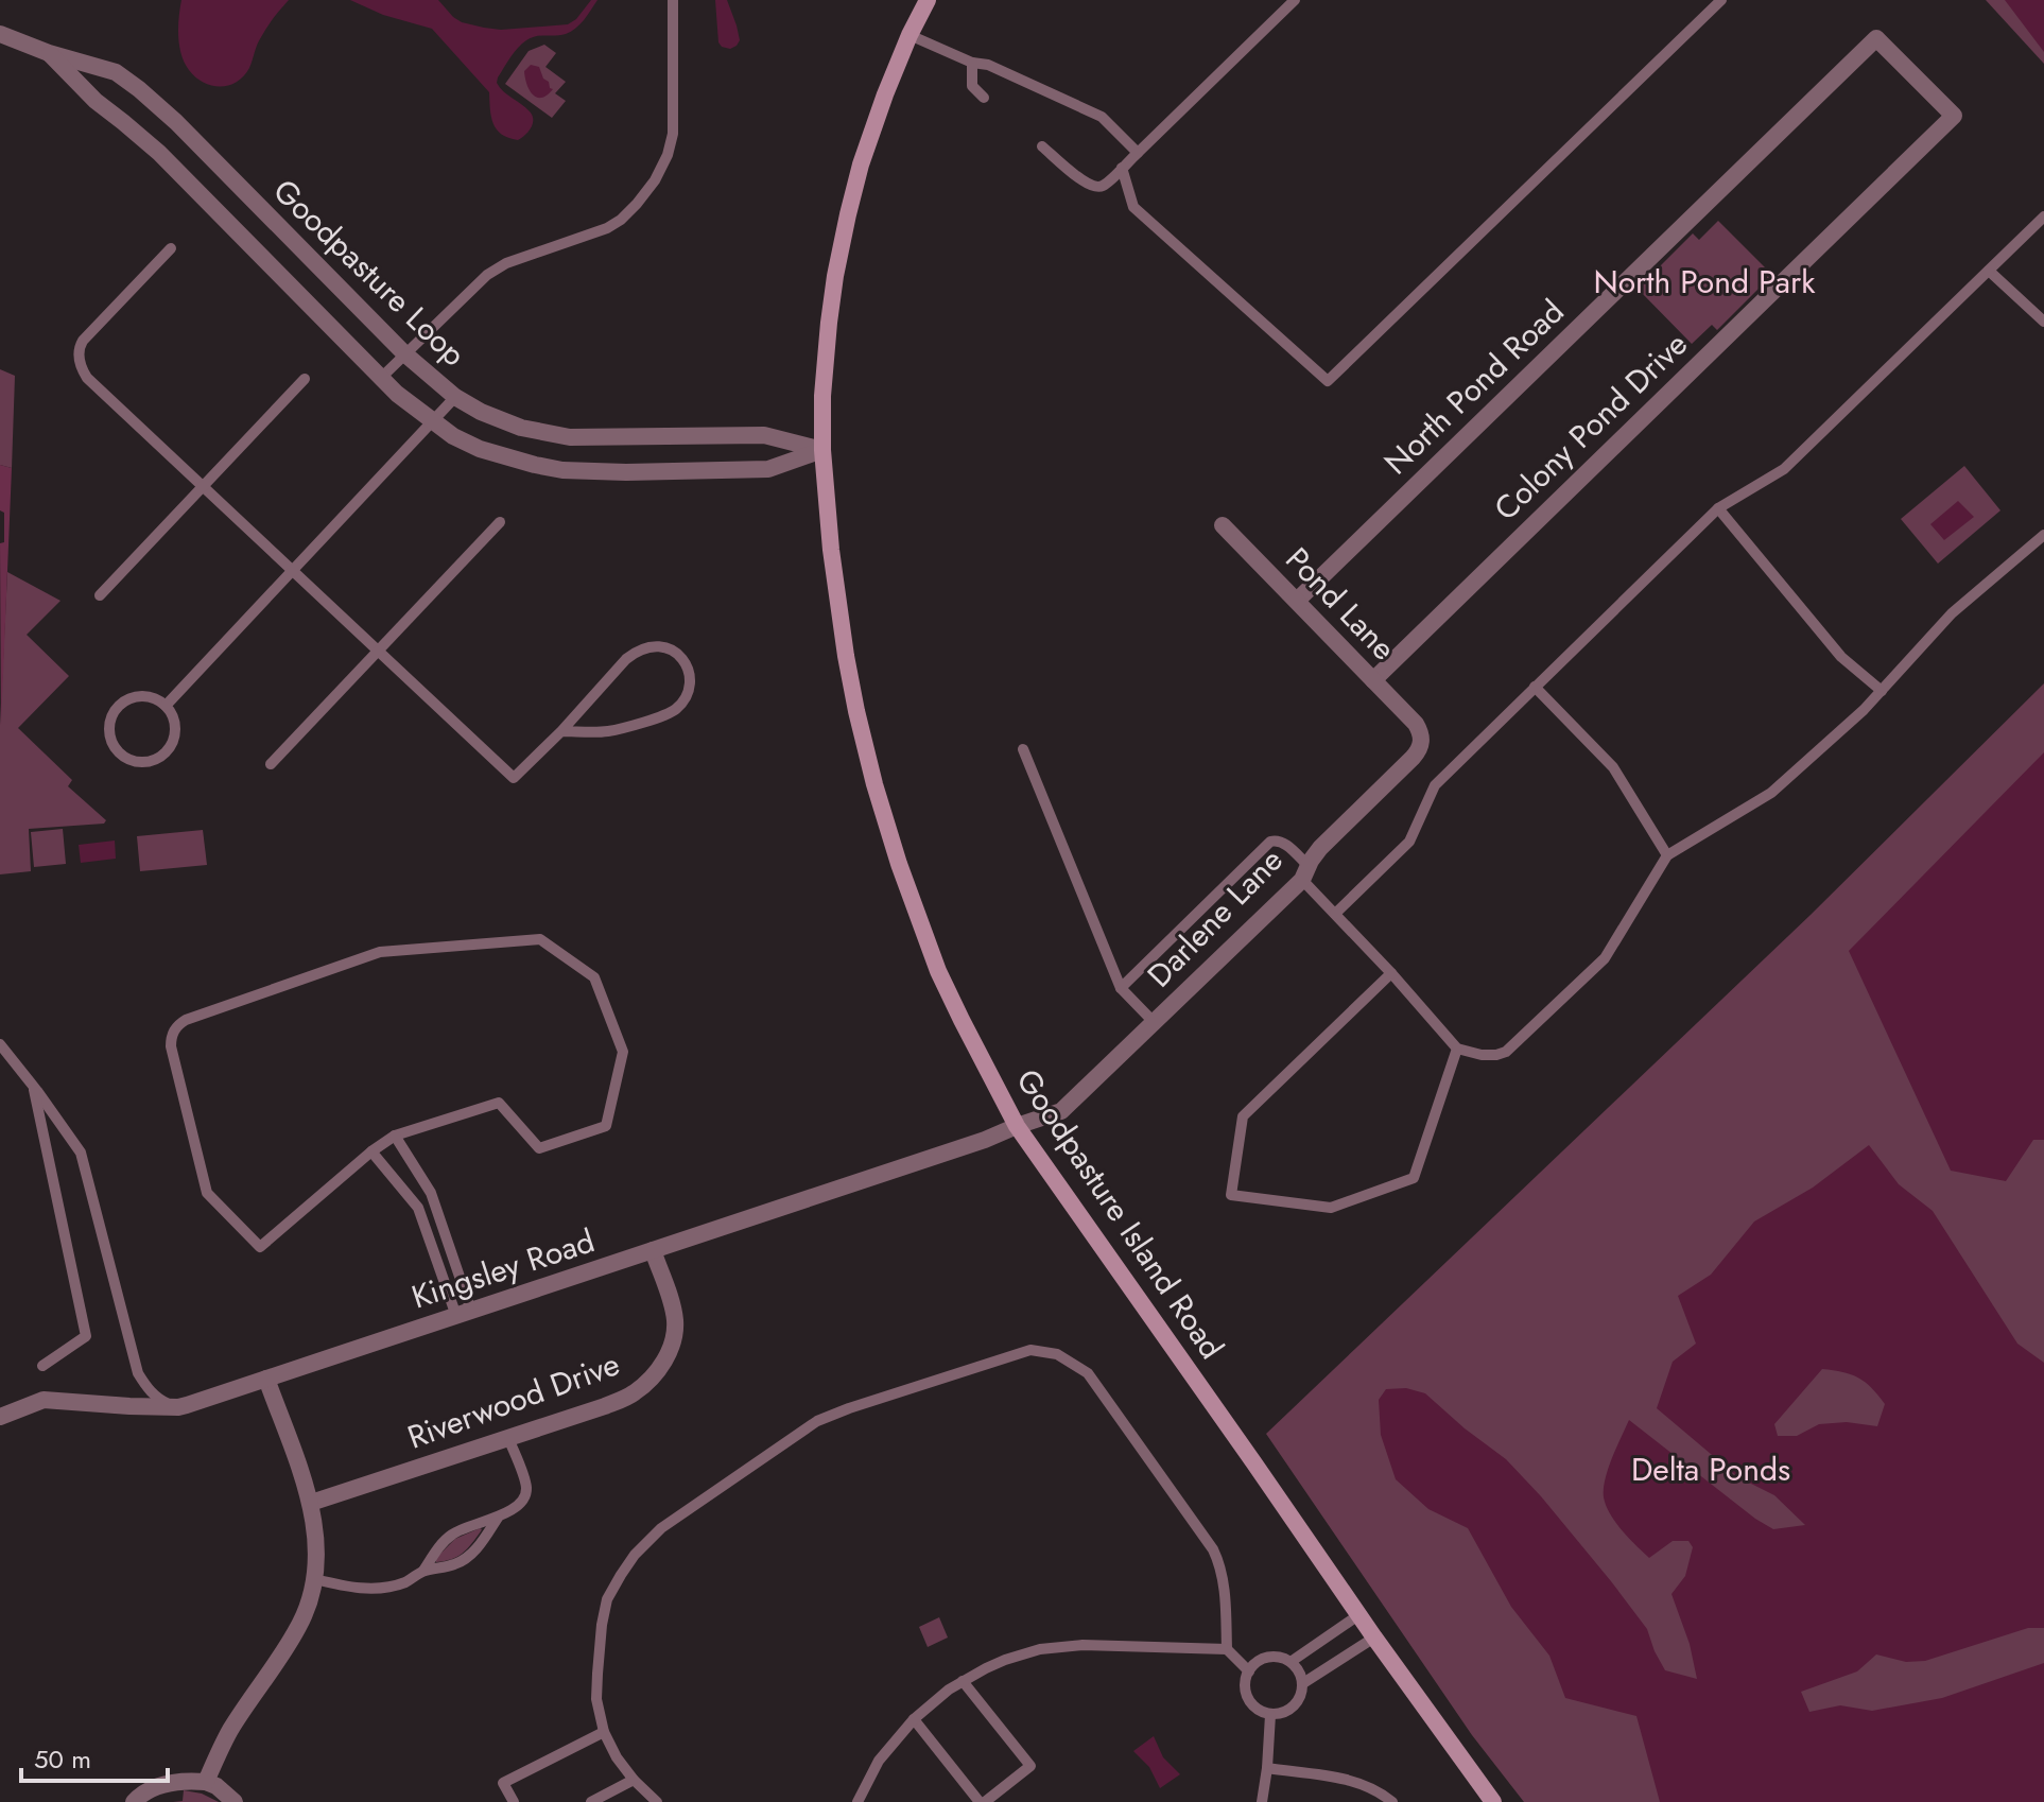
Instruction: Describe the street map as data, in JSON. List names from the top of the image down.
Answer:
{
  "streets": {
    "main road": ["Goodpasture Island Road"],
    "street": [
      "Goodpasture Loop",
      "North Pond Road",
      "Colony Pond Drive",
      "Pond Lane",
      "Darlene Lane",
      "Kingsley Road",
      "Riverwood Drive"
    ]
  },
  "crossings": [
    ["Goodpasture Loop", "Goodpasture Island Road"],
    ["North Pond Road", "Colony Pond Drive"],
    ["North Pond Road", "Pond Lane"],
    ["Colony Pond Drive", "Pond Lane"],
    ["Pond Lane", "Darlene Lane"],
    ["Darlene Lane", "Goodpasture Island Road"],
    ["Darlene Lane", "Kingsley Road"],
    ["Goodpasture Island Road", "Kingsley Road"],
    ["Kingsley Road", "Riverwood Drive"]
  ],
  "parks": ["North Pond Park", "Delta Ponds"],
  "scale_bar": "50 m"
}
